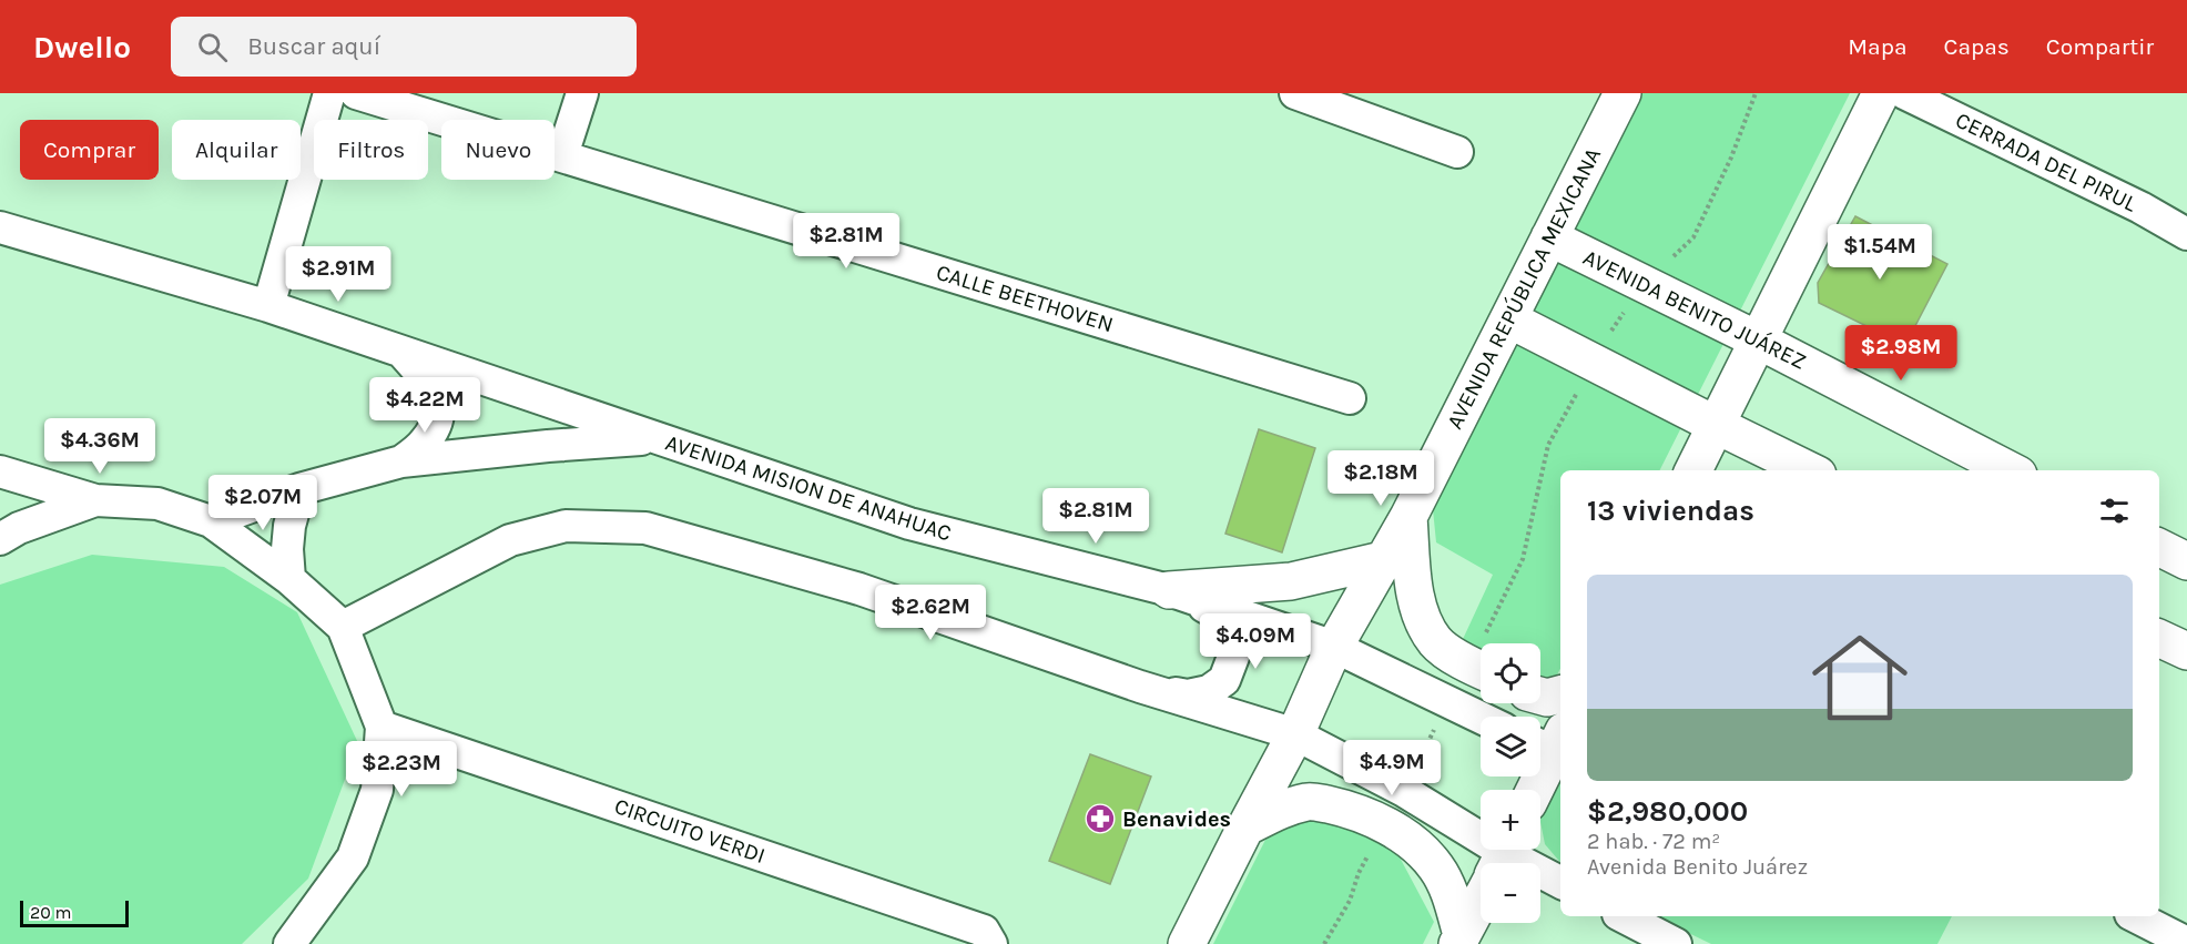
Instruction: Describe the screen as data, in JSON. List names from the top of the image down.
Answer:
{
  "streets": {
    "main road": ["AVENIDA REPÚBLICA MEXICANA", "AVENIDA BENITO JUÁREZ"],
    "street": [
      "CERRADA DEL PIRUL",
      "CALLE BEETHOVEN",
      "AVENIDA MISION DE ANAHUAC",
      "CIRCUITO VERDI"
    ]
  },
  "crossings": [
    ["AVENIDA REPÚBLICA MEXICANA", "AVENIDA BENITO JUÁREZ"],
    ["AVENIDA REPÚBLICA MEXICANA", "AVENIDA MISION DE ANAHUAC"]
  ],
  "places": {
    "pharmacy": ["Benavides"]
  },
  "scale_bar": "20 m",
  "page": {
    "header": "Dwello",
    "search": "Buscar aquí",
    "nav": ["Mapa", "Capas", "Compartir"],
    "chip": [
      "Comprar",
      "Alquilar",
      "Filtros",
      "Nuevo"
    ],
    "price": [
      "$2.81M",
      "$1.54M",
      "$2.91M",
      "$2.98M",
      "$4.22M",
      "$4.36M",
      "$2.18M",
      "$2.07M",
      "$2.81M",
      "$2.62M",
      "$4.09M",
      "$4.9M",
      "$2.23M"
    ],
    "heading": "13 viviendas",
    "list": [
      {
        "name": "$2,980,000",
        "note": "2 hab. · 72 m² · Avenida Benito Juárez"
      }
    ],
    "map_buttons": ["+", "−"],
    "scale": "20 m"
  }
}
